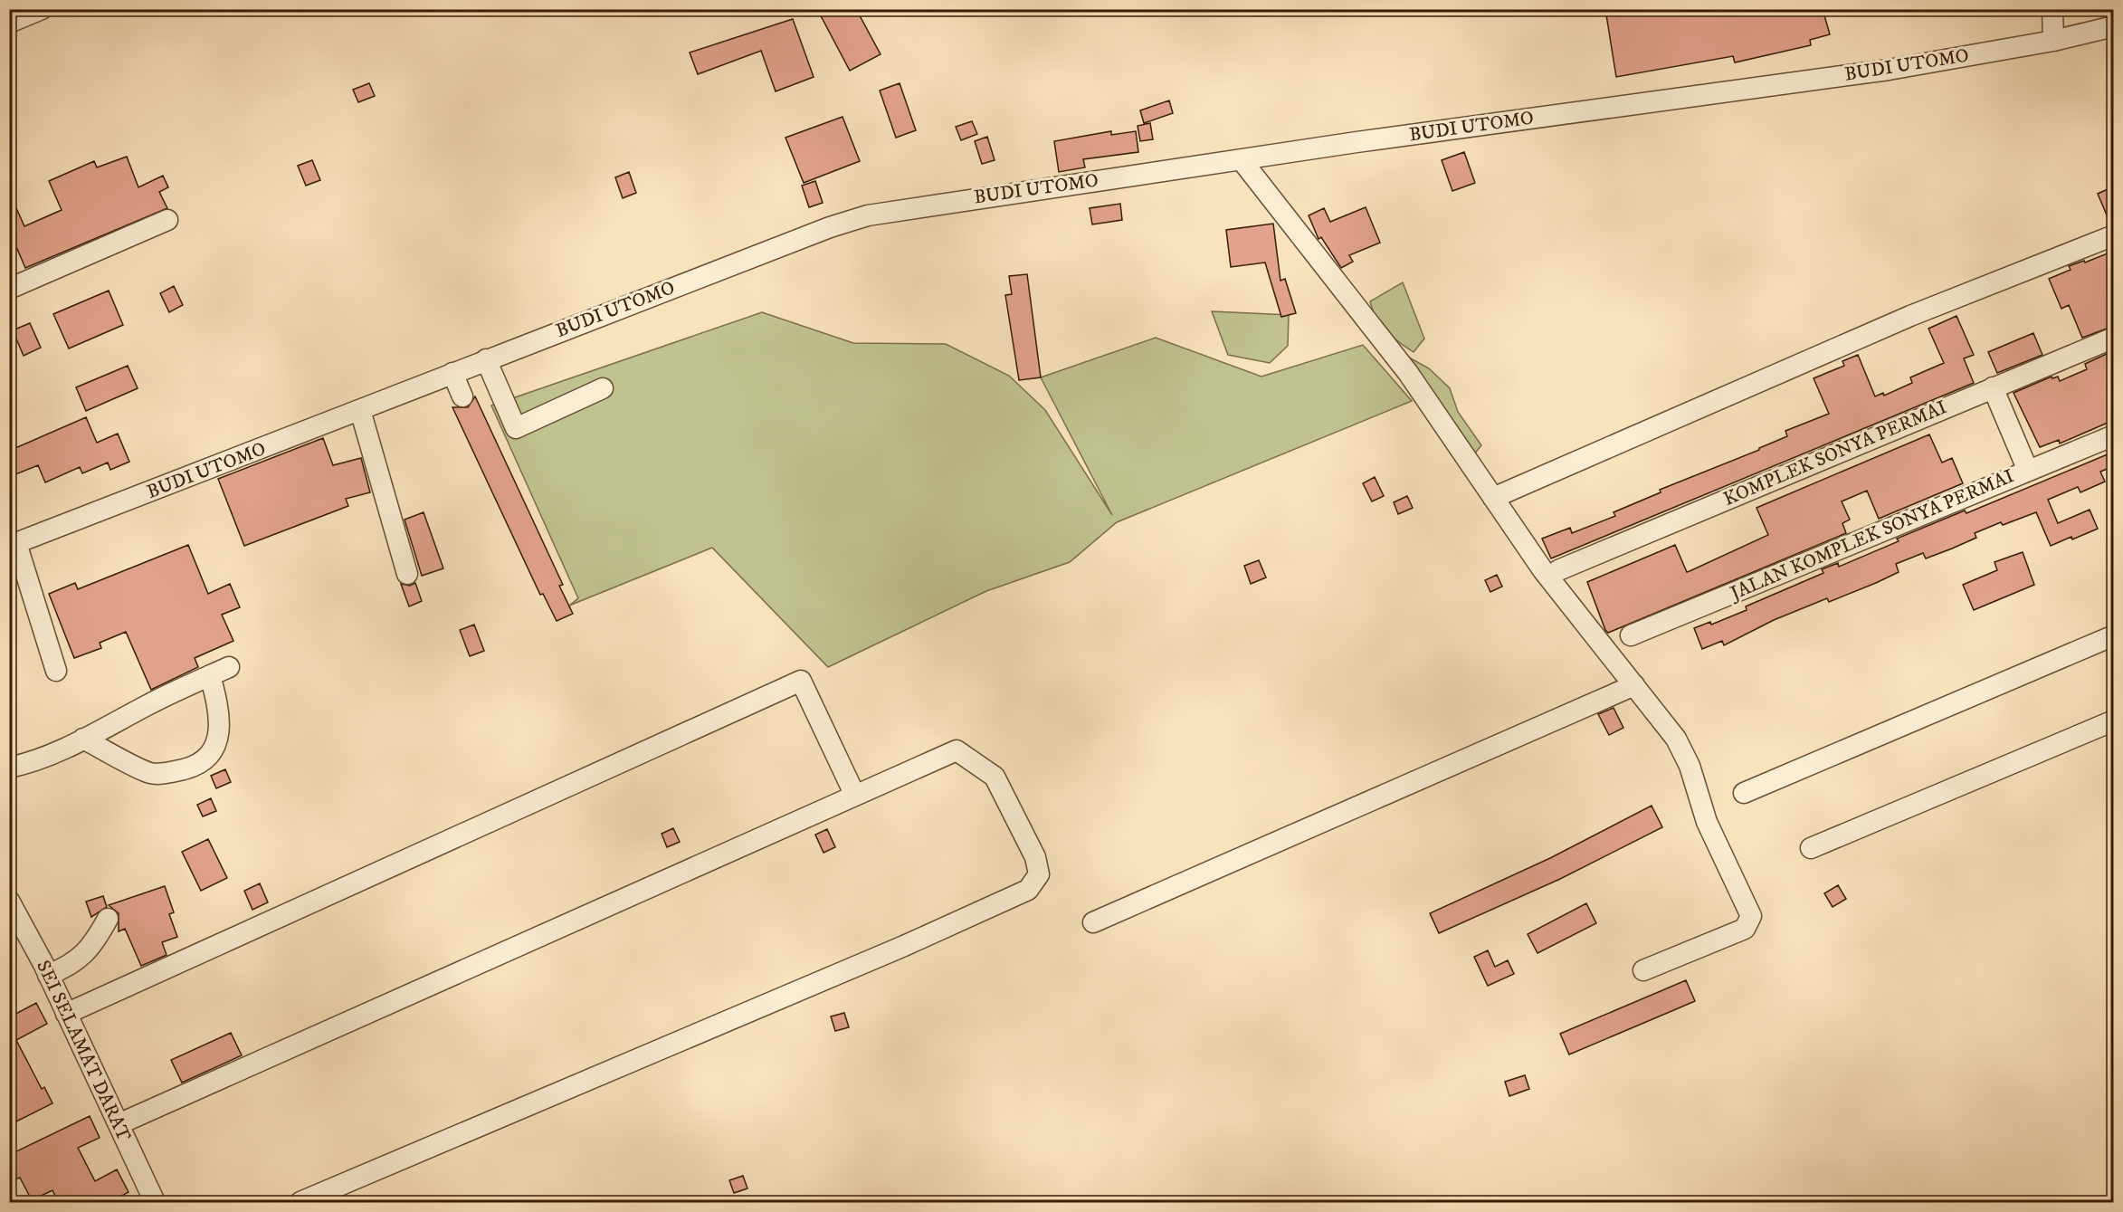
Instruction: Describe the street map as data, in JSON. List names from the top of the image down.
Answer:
{
  "streets": {
    "street": [
      "BUDI UTOMO",
      "KOMPLEK SONYA PERMAI",
      "JALAN KOMPLEK SONYA PERMAI",
      "SEI SELAMAT DARAT"
    ]
  }
}
